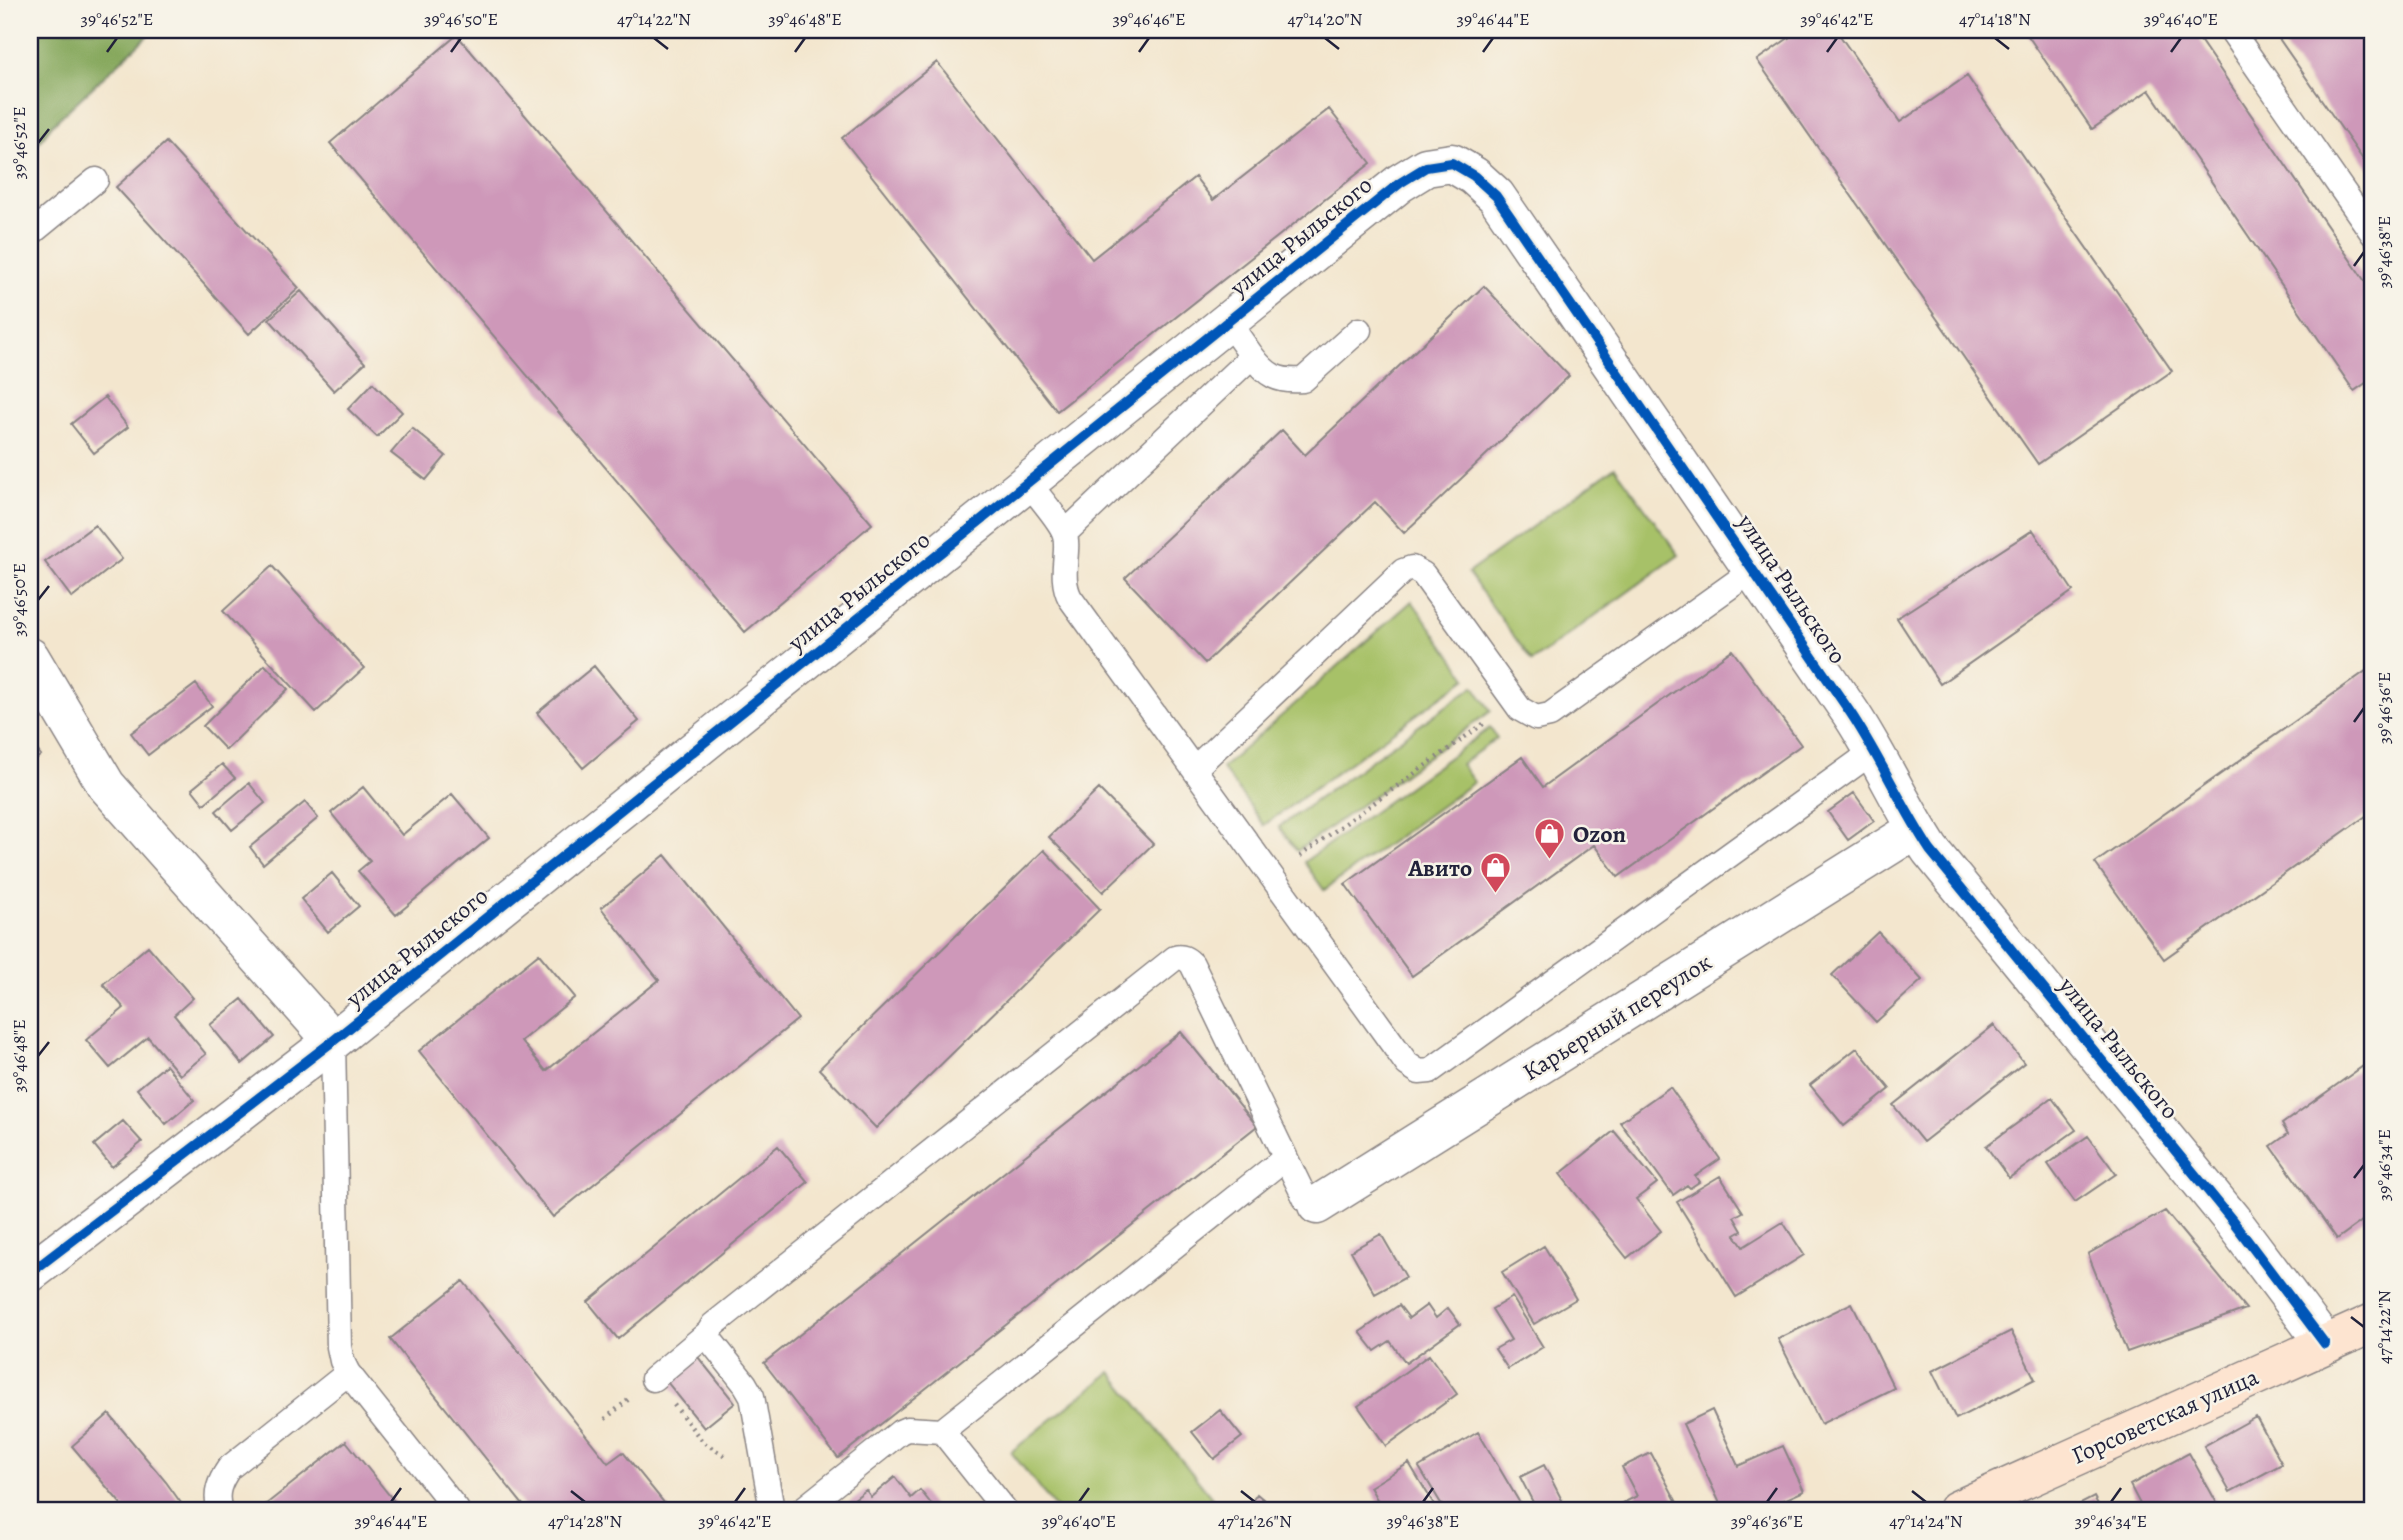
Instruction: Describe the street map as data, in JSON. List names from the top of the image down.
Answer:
{
  "streets": {
    "street": ["улица Рыльского", "Карьерный переулок", "Горсоветская улица"]
  },
  "crossings": [
    ["улица Рыльского", "Карьерный переулок"],
    ["улица Рыльского", "Горсоветская улица"]
  ],
  "places": {
    "shop": ["Ozon", "Авито"]
  },
  "coordinates": [
    "39°46'52\"E",
    "39°46'50\"E",
    "47°14'22\"N",
    "39°46'48\"E",
    "39°46'46\"E",
    "47°14'20\"N",
    "39°46'44\"E",
    "39°46'42\"E",
    "47°14'18\"N",
    "39°46'40\"E",
    "39°46'38\"E",
    "39°46'36\"E",
    "39°46'34\"E",
    "47°14'28\"N",
    "47°14'26\"N",
    "47°14'24\"N"
  ]
}
